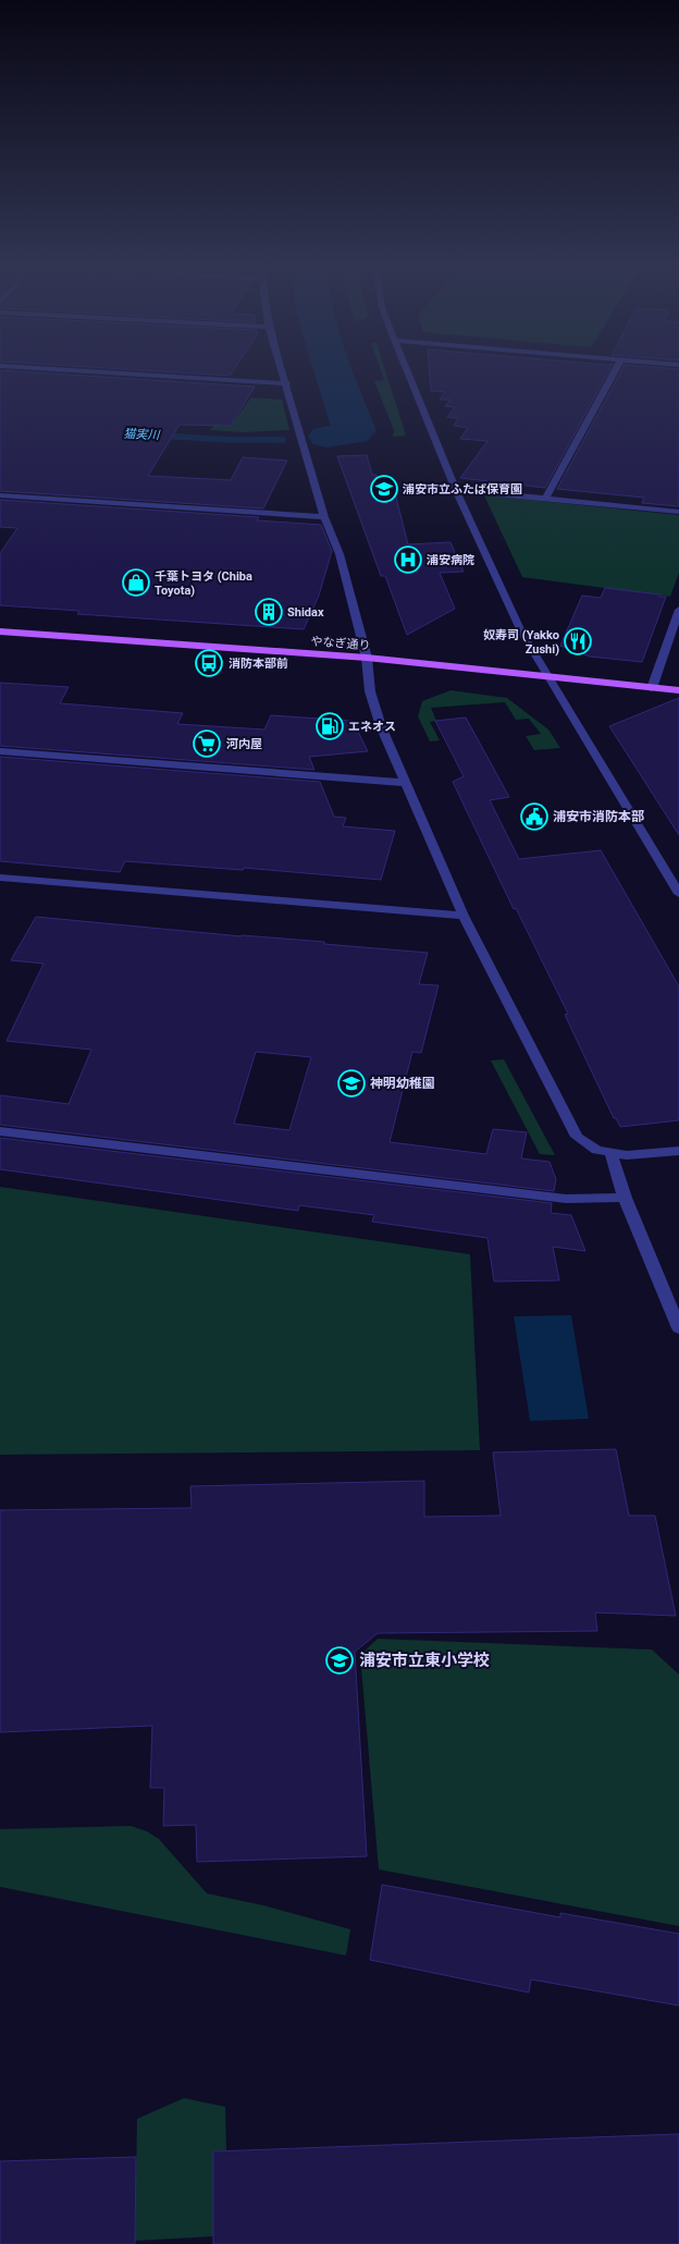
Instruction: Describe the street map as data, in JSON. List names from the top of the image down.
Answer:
{
  "streets": {
    "main road": ["やなぎ通り"]
  },
  "water": ["猫実川"],
  "places": {
    "school or university": ["浦安市立ふたば保育園", "神明幼稚園", "浦安市立東小学校"],
    "hospital": ["浦安病院"],
    "shop": ["千葉トヨタ (Chiba Toyota)"],
    "building": ["Shidax"],
    "restaurant": ["奴寿司 (Yakko Zushi)"],
    "bus stop": ["消防本部前"],
    "fuel station": ["エネオス"],
    "supermarket": ["河内屋"],
    "public building": ["浦安市消防本部"]
  }
}
